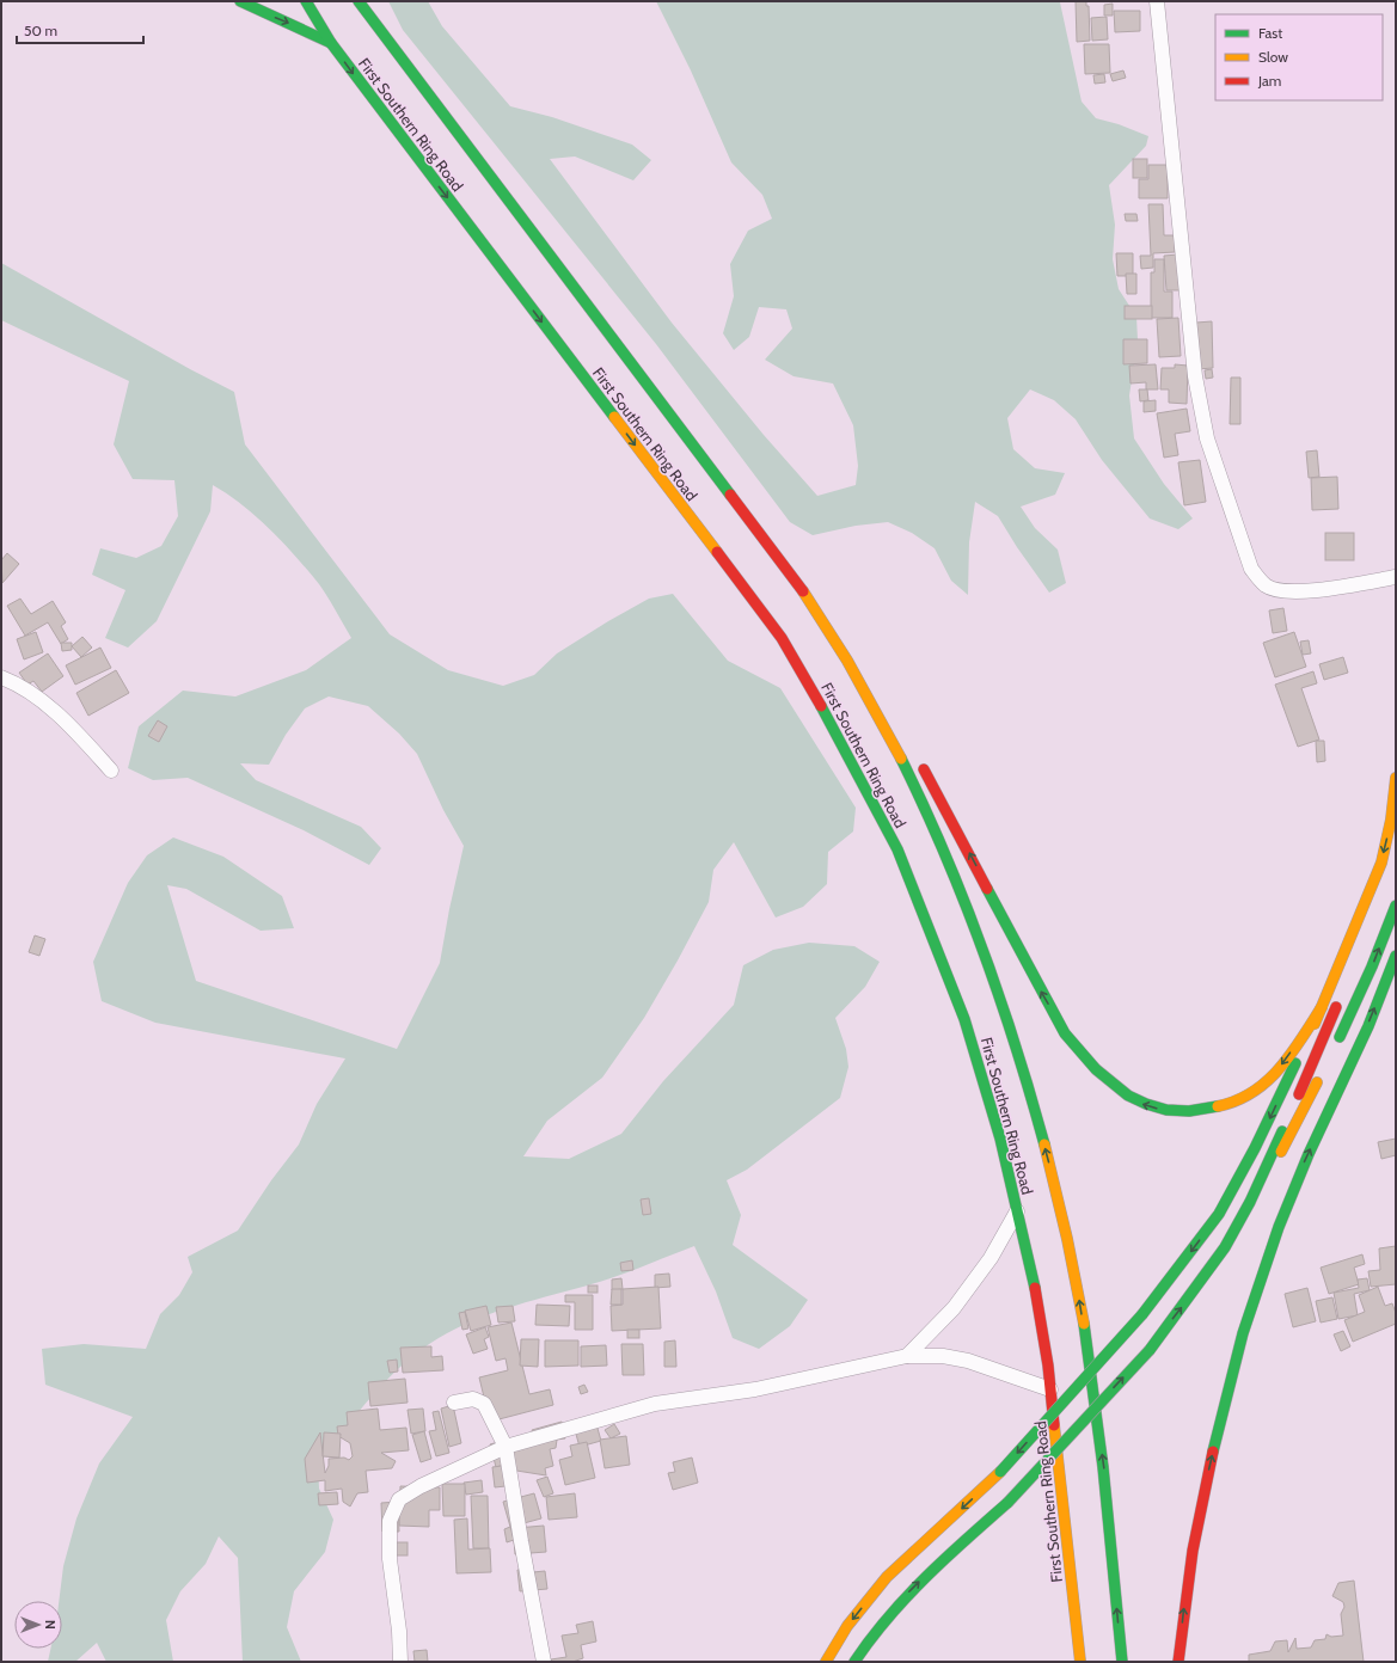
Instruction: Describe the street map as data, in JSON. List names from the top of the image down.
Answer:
{
  "streets": {
    "highway": ["First Southern Ring Road"]
  },
  "legend": ["Fast", "Slow", "Jam"],
  "scale_bar": "50 m",
  "north": "right"
}
